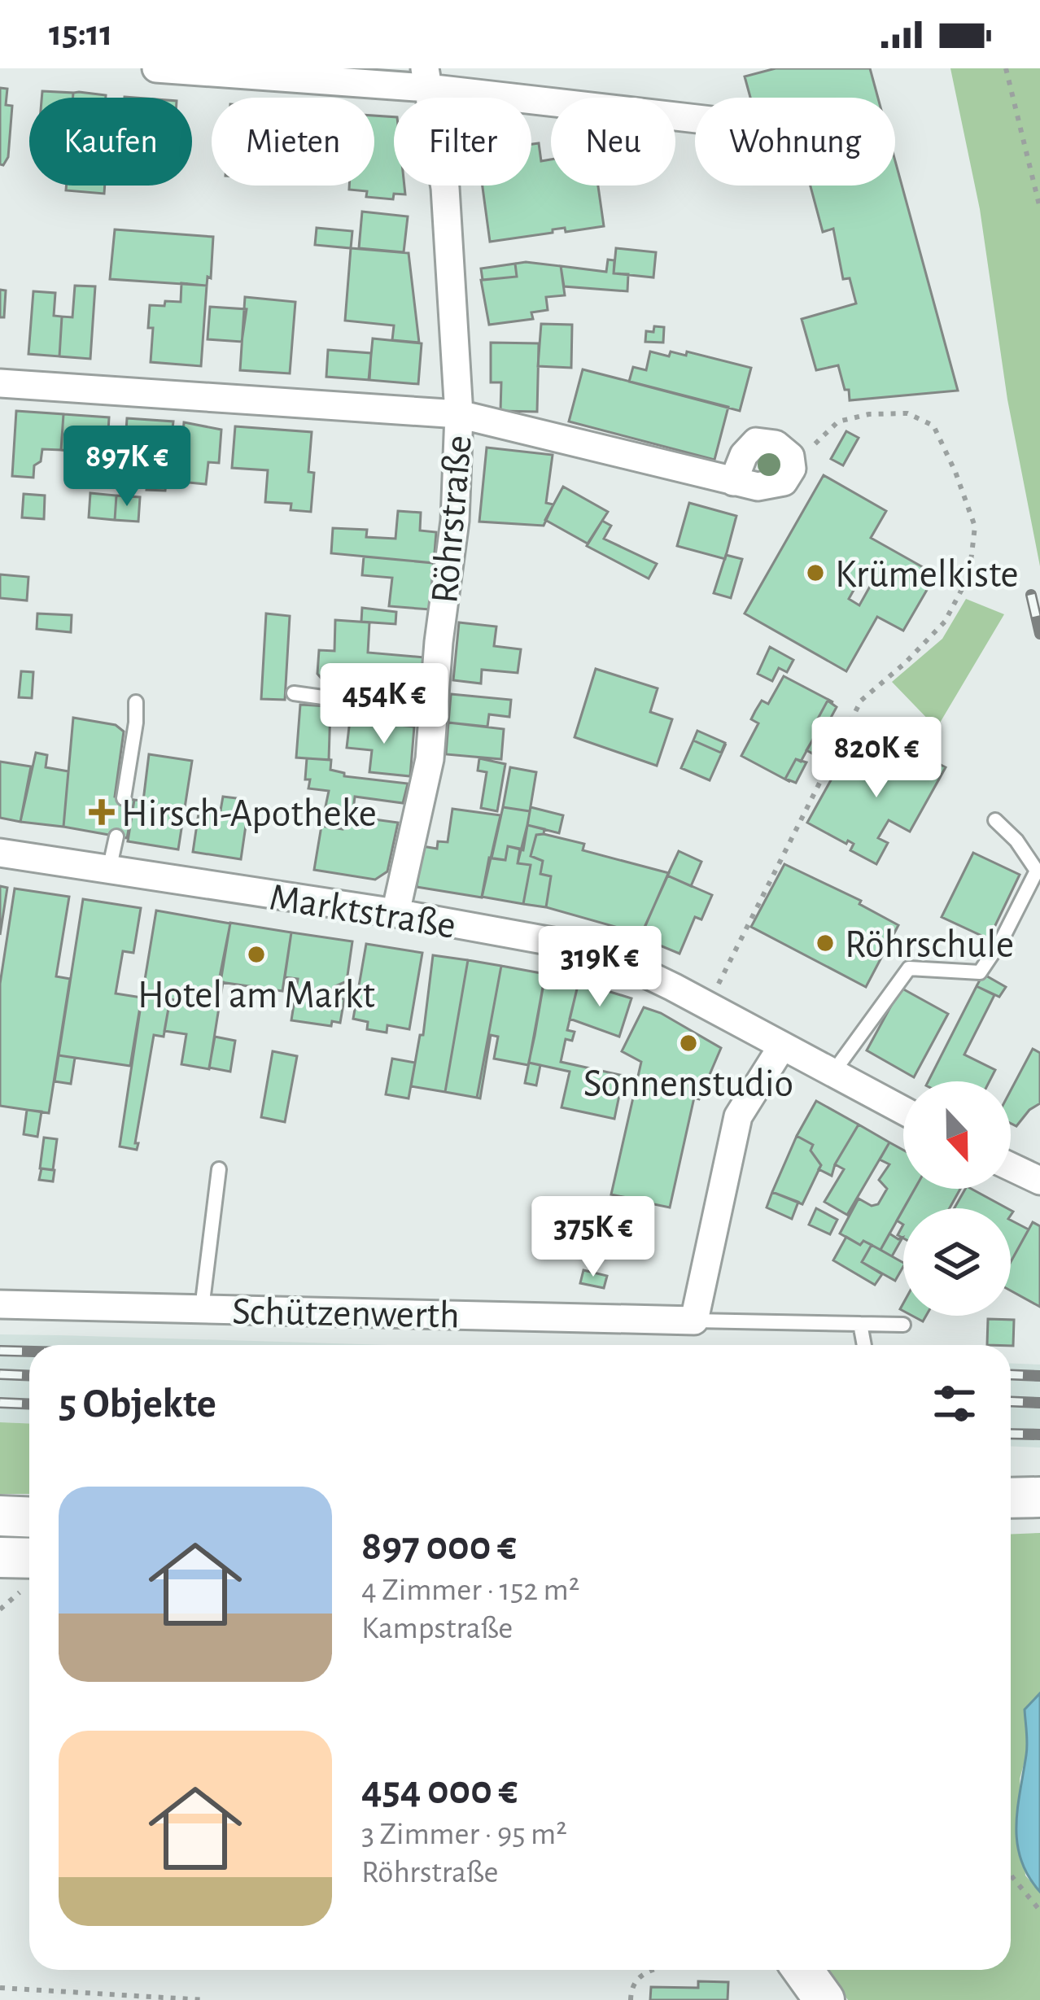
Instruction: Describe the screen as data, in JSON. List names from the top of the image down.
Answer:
{
  "streets": {
    "street": ["Röhrstraße", "Marktstraße", "Schützenwerth"]
  },
  "crossings": [
    ["Röhrstraße", "Marktstraße"]
  ],
  "places": {
    "other": [
      "Krümelkiste",
      "Röhrschule",
      "Hotel am Markt",
      "Sonnenstudio"
    ],
    "health": ["Hirsch-Apotheke"]
  },
  "north": "bottom",
  "page": {
    "status": "15:11",
    "chip": [
      "Kaufen",
      "Mieten",
      "Filter",
      "Neu",
      "Wohnung"
    ],
    "price": [
      "897K €",
      "454K €",
      "820K €",
      "319K €",
      "375K €"
    ],
    "heading": "5 Objekte",
    "list": [
      {
        "name": "897 000 €",
        "note": "4 Zimmer · 152 m² · Kampstraße"
      },
      {
        "name": "454 000 €",
        "note": "3 Zimmer · 95 m² · Röhrstraße"
      }
    ]
  }
}
